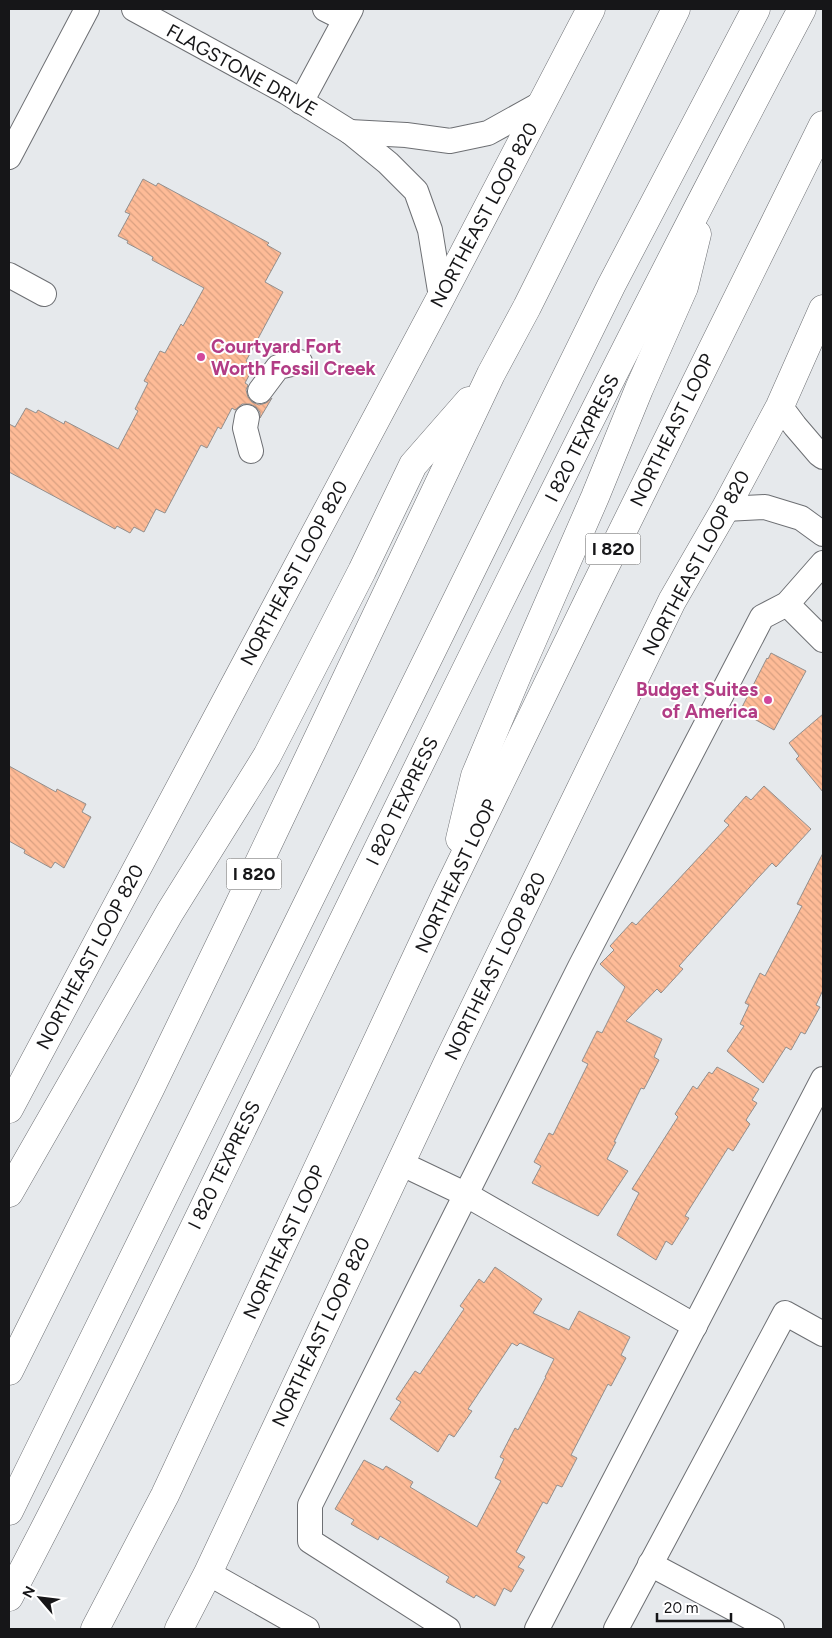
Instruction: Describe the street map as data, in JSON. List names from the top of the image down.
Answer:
{
  "streets": {
    "main road": [
      "NORTHEAST LOOP 820",
      "NORTHEAST LOOP",
      "I 820 TEXPRESS",
      "I 820"
    ],
    "street": ["FLAGSTONE DRIVE"]
  },
  "crossings": [
    ["FLAGSTONE DRIVE", "NORTHEAST LOOP 820"]
  ],
  "places": ["Courtyard Fort Worth Fossil Creek", "Budget Suites of America"],
  "scale_bar": "20 m",
  "north": "top left"
}
